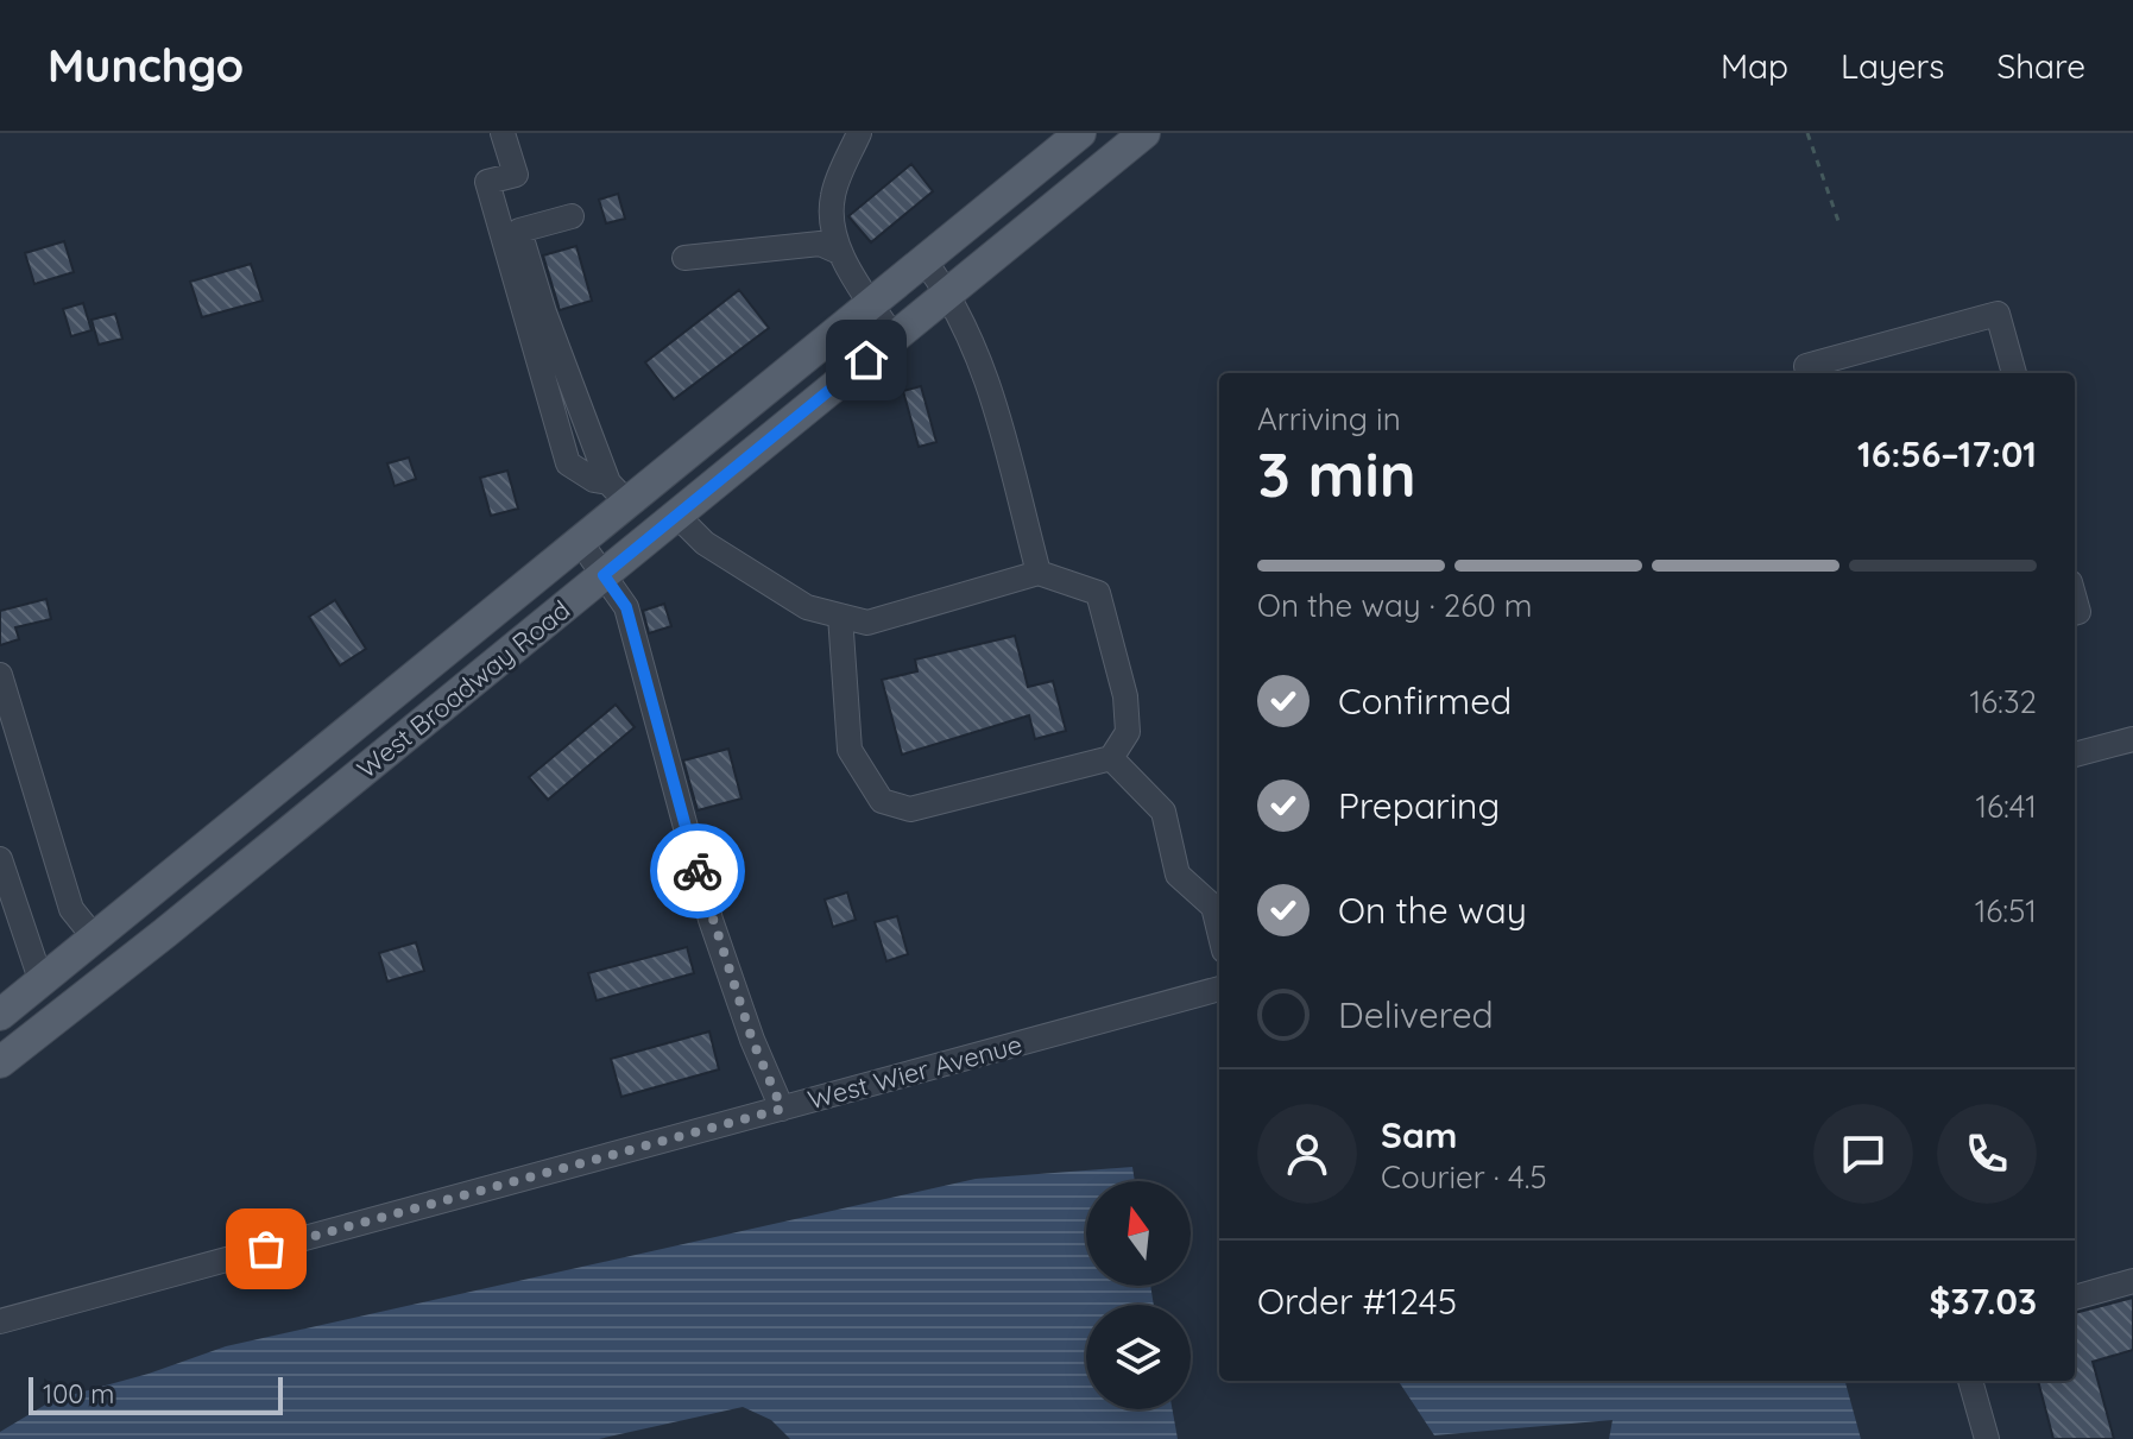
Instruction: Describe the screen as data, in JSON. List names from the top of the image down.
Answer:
{
  "streets": {
    "main road": ["West Broadway Road"],
    "street": ["West Wier Avenue"]
  },
  "scale_bar": "100 m",
  "north": "top",
  "page": {
    "header": "Munchgo",
    "nav": ["Map", "Layers", "Share"],
    "heading": ["3 min", "Arriving in", "16:56–17:01"],
    "panel": [
      "Sam",
      "Courier · 4.5",
      "Order #1245",
      "$37.03"
    ],
    "bar": "On the way · 260 m",
    "list": [
      ["Confirmed", "16:32"],
      ["Preparing", "16:41"],
      ["On the way", "16:51"],
      "Delivered"
    ],
    "scale": "100 m"
  }
}
